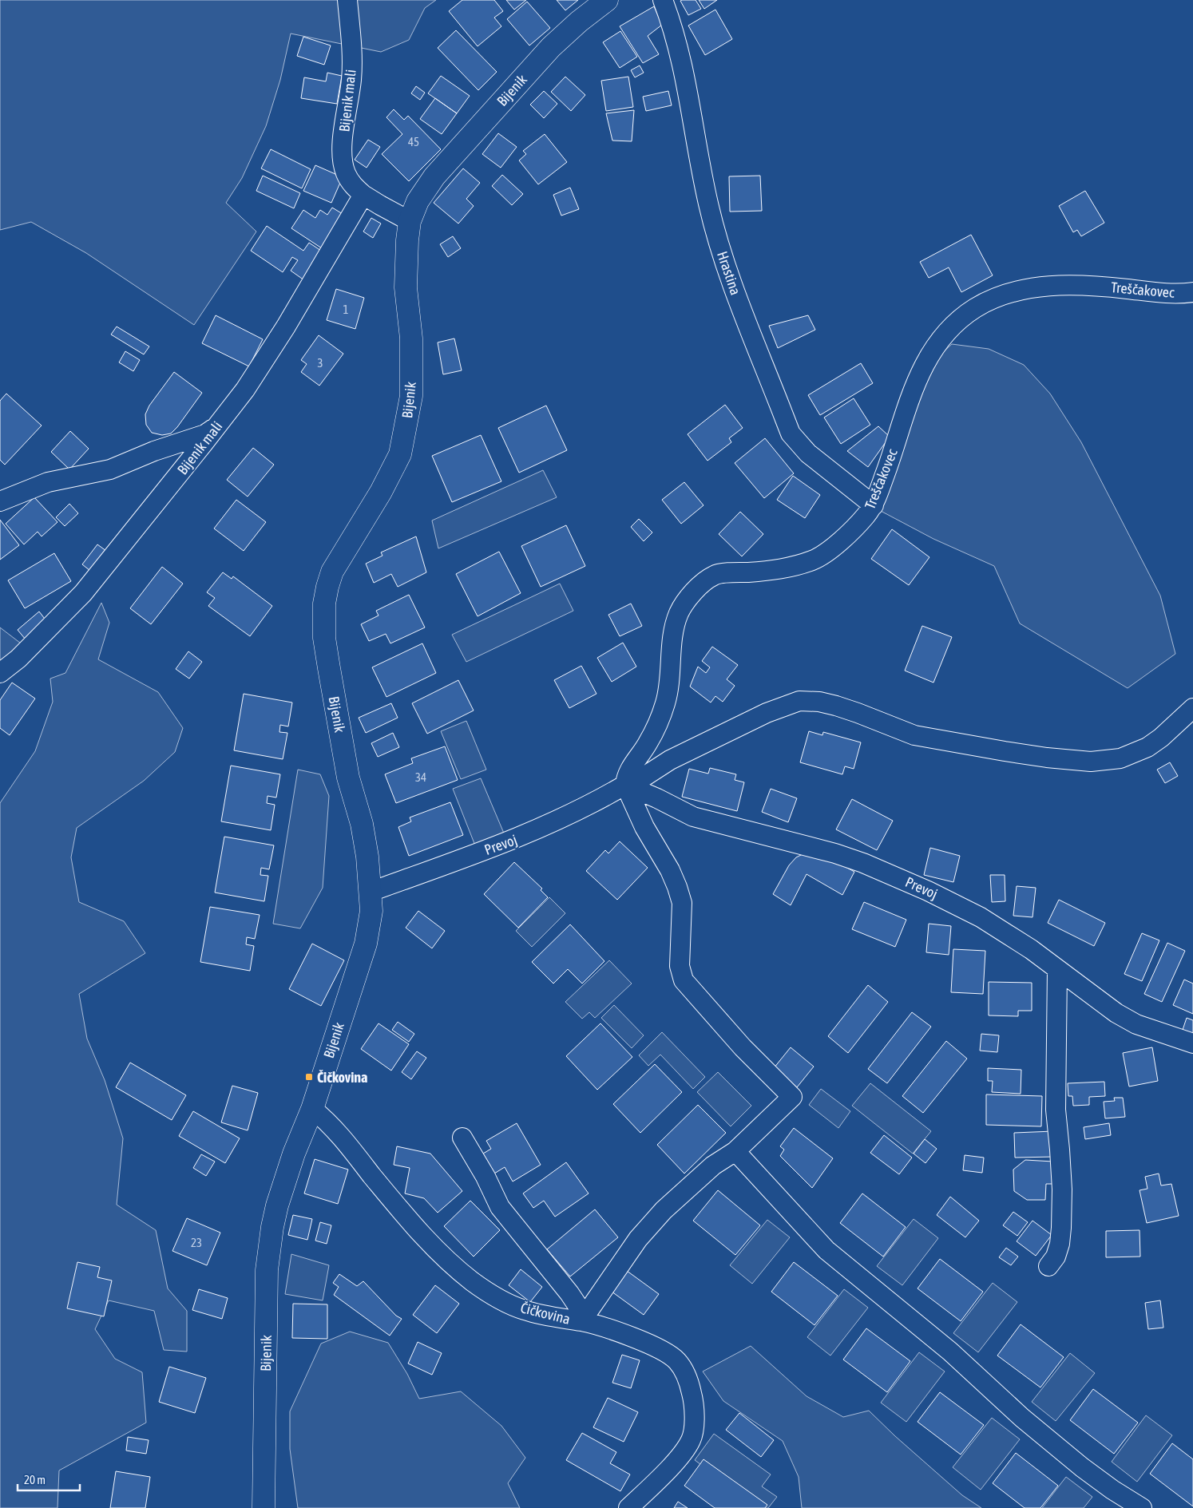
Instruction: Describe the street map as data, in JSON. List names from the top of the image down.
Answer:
{
  "streets": {
    "main road": ["Bijenik"],
    "street": [
      "Bijenik mali",
      "Hrastina",
      "Treščakovec",
      "Prevoj",
      "Čičkovina"
    ]
  },
  "crossings": [
    ["Bijenik", "Bijenik mali"],
    ["Bijenik", "Prevoj"],
    ["Bijenik", "Čičkovina"],
    ["Hrastina", "Treščakovec"],
    ["Treščakovec", "Prevoj"]
  ],
  "places": {
    "transit": ["Čičkovina"]
  },
  "house_numbers": [
    "45",
    "1",
    "3",
    "34",
    "23"
  ],
  "scale_bar": "20 m"
}
